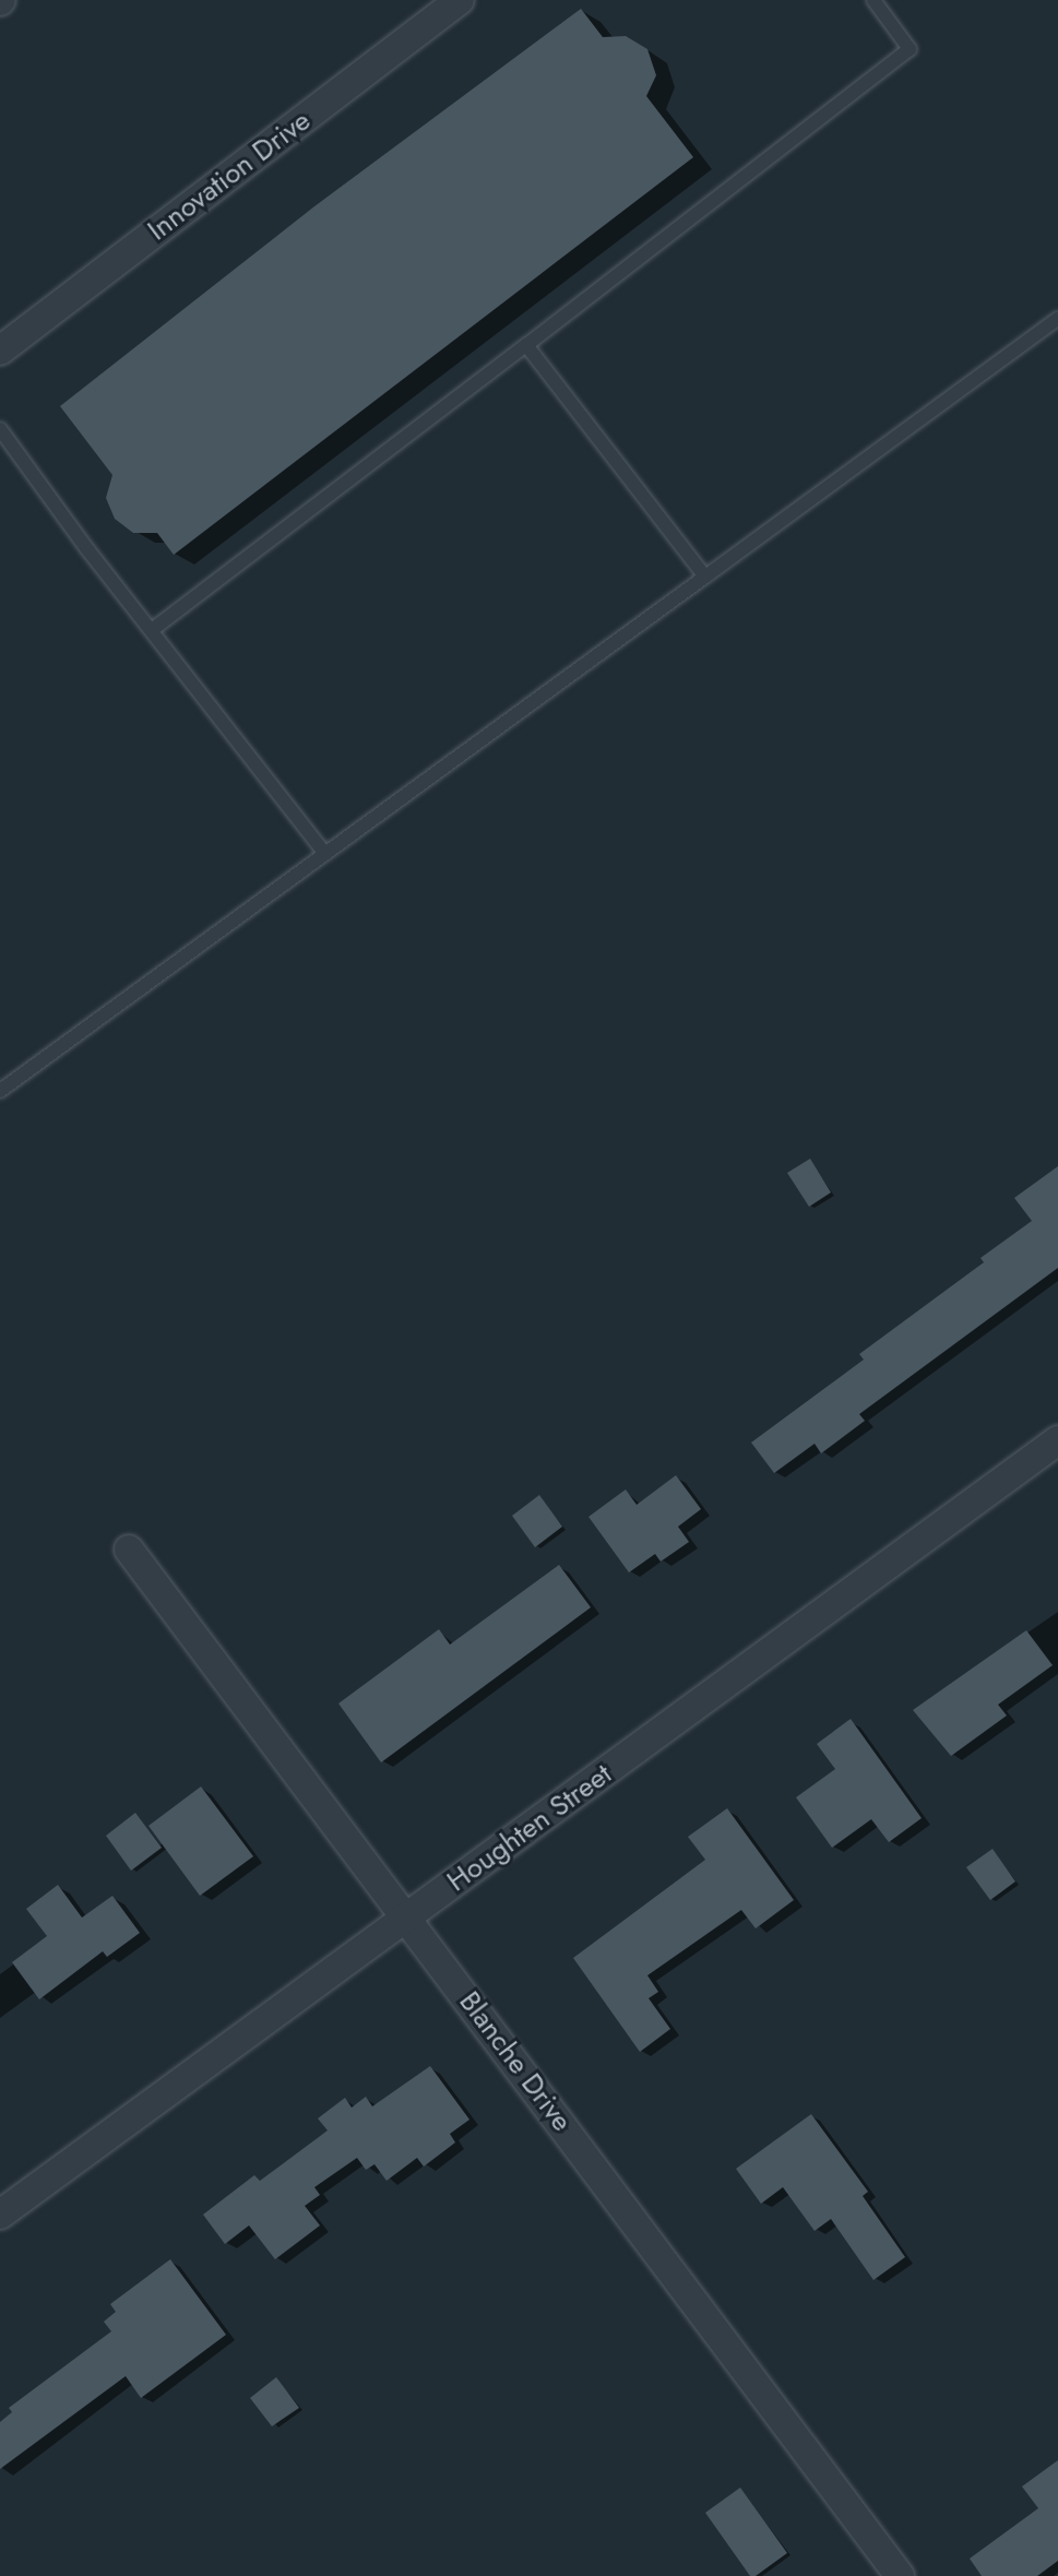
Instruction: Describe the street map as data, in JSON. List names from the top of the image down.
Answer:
{
  "streets": {
    "street": ["Innovation Drive", "Houghten Street", "Blanche Drive"]
  },
  "crossings": [
    ["Houghten Street", "Blanche Drive"]
  ]
}
